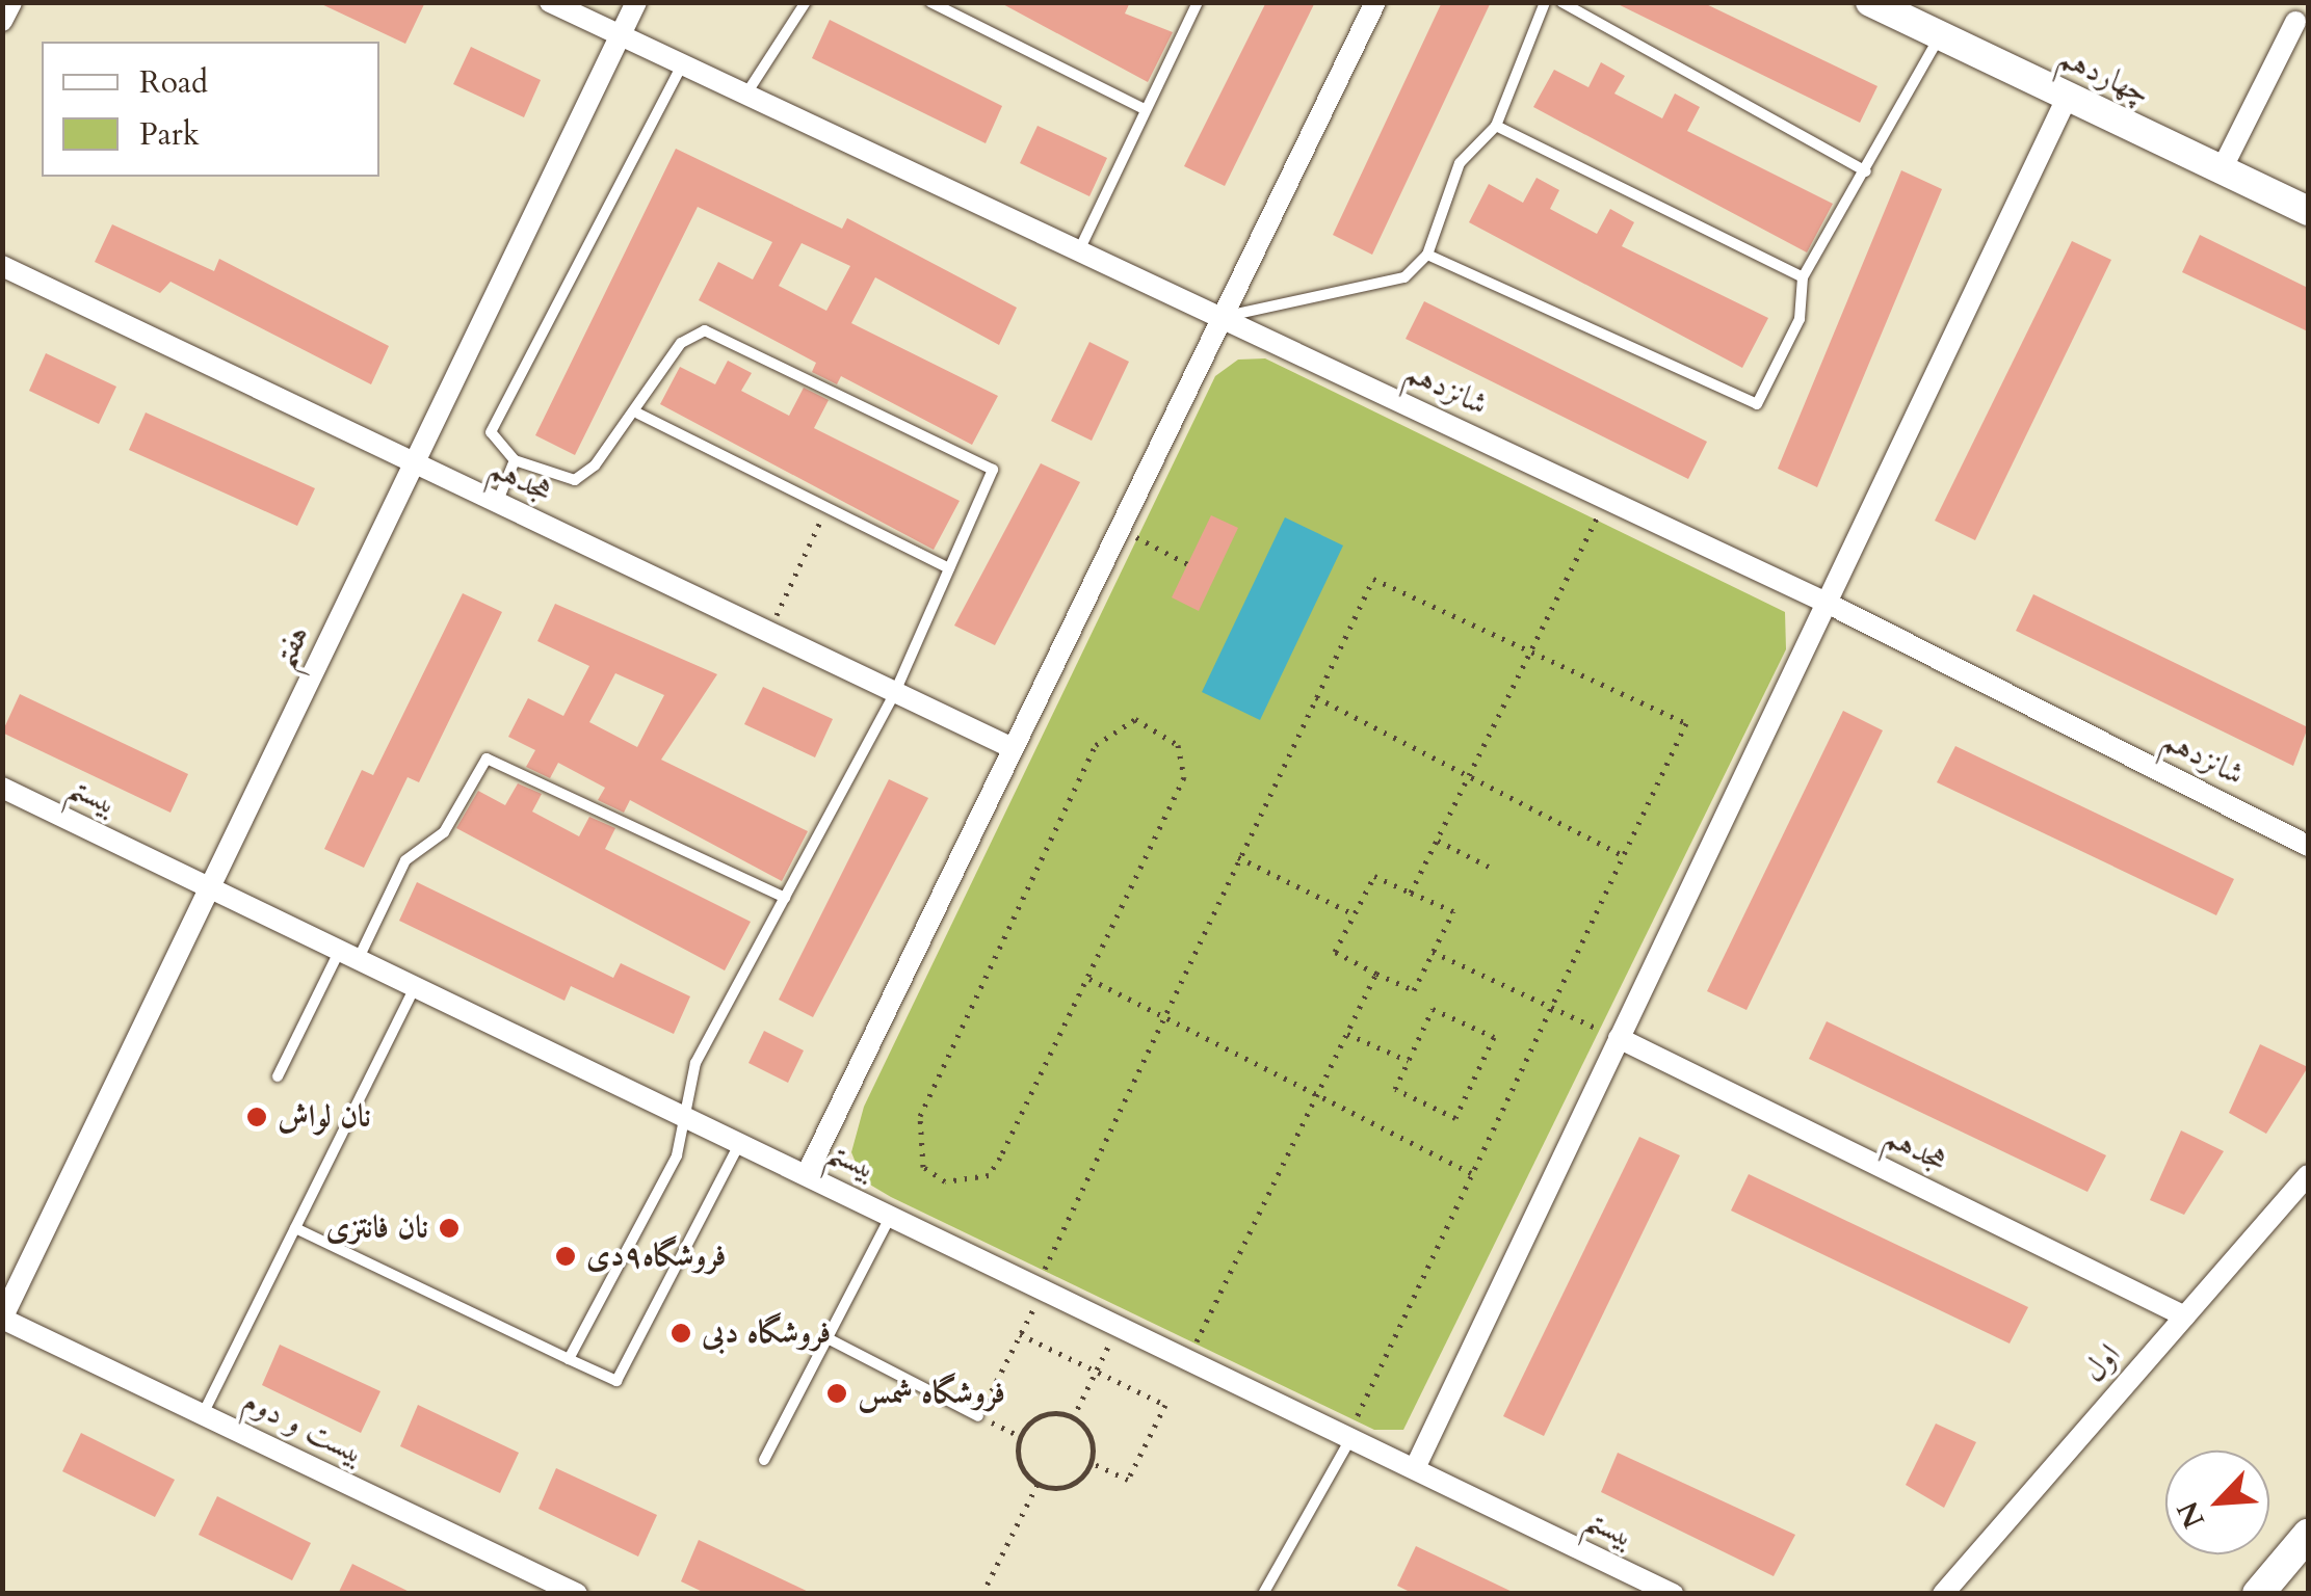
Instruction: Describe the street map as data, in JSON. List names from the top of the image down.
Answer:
{
  "streets": {
    "main road": ["چهاردهم"],
    "street": [
      "شانزدهم",
      "هجدهم",
      "هفتم",
      "بیستم",
      "اول",
      "بیست و دوم"
    ]
  },
  "crossings": [
    ["شانزدهم", "هفتم"],
    ["هجدهم", "هفتم"],
    ["هجدهم", "اول"],
    ["هفتم", "بیستم"],
    ["هفتم", "بیست و دوم"]
  ],
  "places": [
    "نان لواش",
    "نان فانتزی",
    "فروشگاه۹دی",
    "فروشگاه دبی",
    "فروشگاه شمس"
  ],
  "legend": ["Road", "Park"],
  "north": "bottom left"
}
